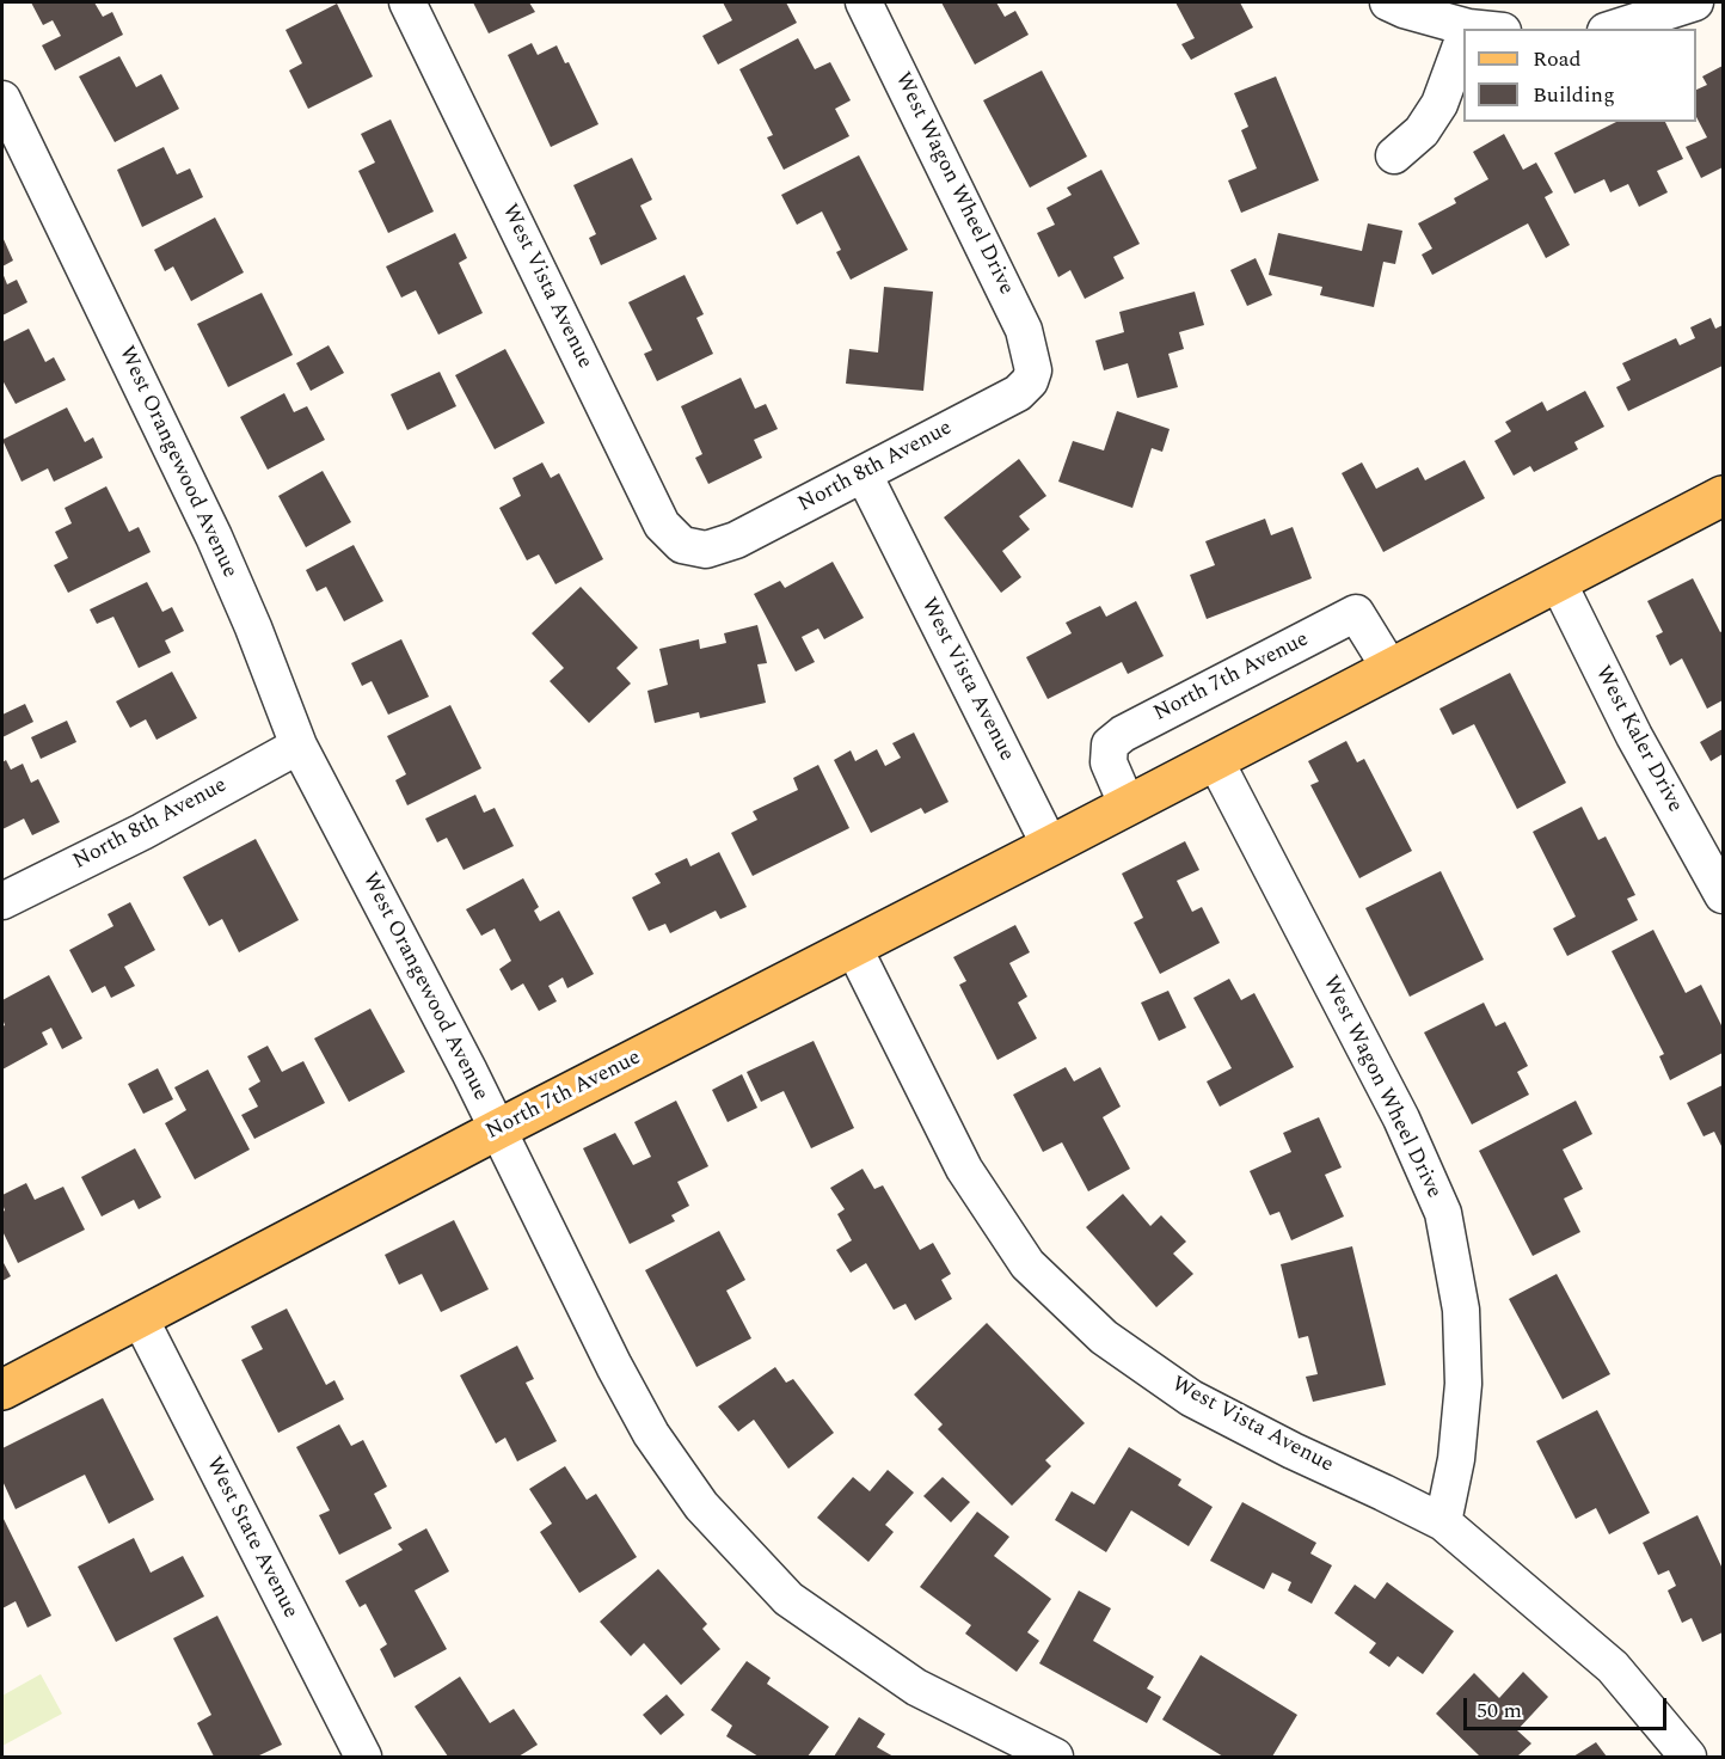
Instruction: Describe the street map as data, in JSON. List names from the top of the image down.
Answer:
{
  "streets": {
    "main road": ["North 7th Avenue"],
    "street": [
      "West Wagon Wheel Drive",
      "West Vista Avenue",
      "West Orangewood Avenue",
      "North 8th Avenue",
      "West Kaler Drive",
      "West State Avenue"
    ]
  },
  "crossings": [
    ["West Wagon Wheel Drive", "West Vista Avenue"],
    ["West Wagon Wheel Drive", "North 8th Avenue"],
    ["West Wagon Wheel Drive", "North 7th Avenue"],
    ["West Vista Avenue", "North 8th Avenue"],
    ["West Vista Avenue", "North 7th Avenue"],
    ["West Orangewood Avenue", "North 8th Avenue"],
    ["West Orangewood Avenue", "North 7th Avenue"],
    ["North 7th Avenue", "West Kaler Drive"],
    ["North 7th Avenue", "West State Avenue"]
  ],
  "legend": ["Road", "Building"],
  "scale_bar": "50 m"
}
